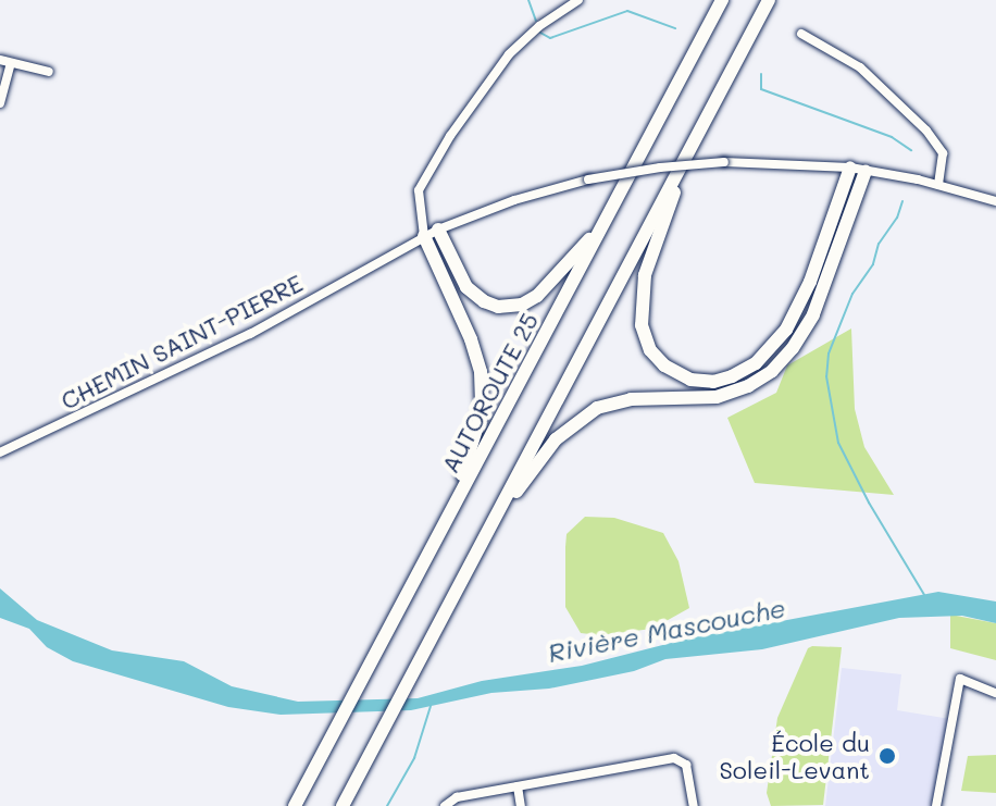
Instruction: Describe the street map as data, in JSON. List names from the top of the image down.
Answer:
{
  "streets": {
    "highway": ["AUTOROUTE 25"],
    "street": ["CHEMIN SAINT-PIERRE"]
  },
  "water": ["Rivière Mascouche"],
  "places": ["École du Soleil-Levant"]
}
